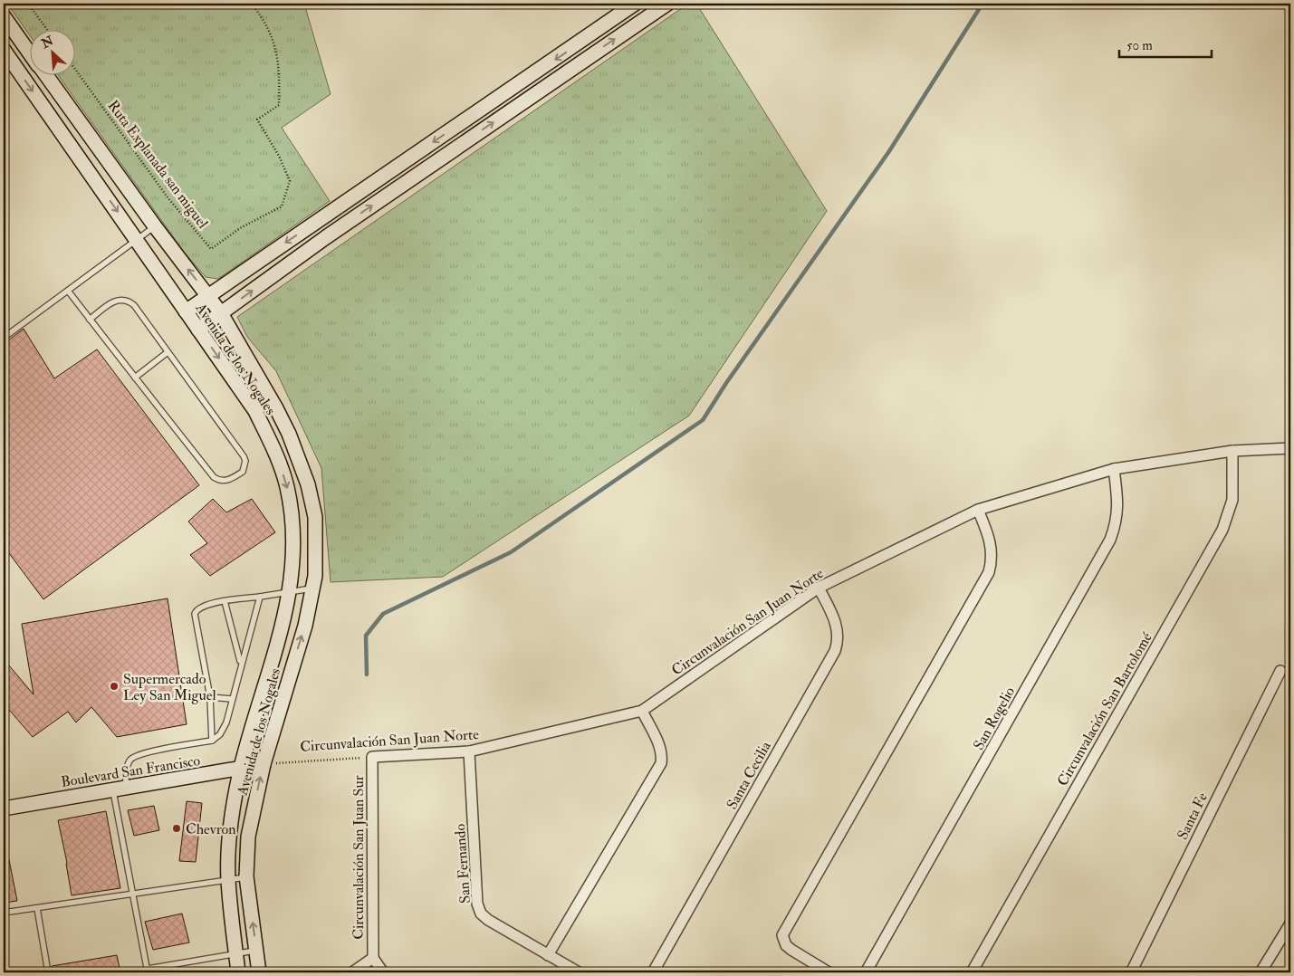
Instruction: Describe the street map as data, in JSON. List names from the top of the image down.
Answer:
{
  "streets": {
    "main road": ["Avenida de los Nogales", "Boulevard San Francisco"],
    "street": [
      "Circunvalación San Juan Norte",
      "Circunvalación San Bartolomé",
      "San Rogelio",
      "Santa Cecilia",
      "Santa Fe",
      "Circunvalación San Juan Sur",
      "San Fernando"
    ],
    "path": ["Ruta Explanada san miguel"]
  },
  "crossings": [
    ["Avenida de los Nogales", "Circunvalación San Juan Norte"],
    ["Avenida de los Nogales", "Boulevard San Francisco"],
    ["Circunvalación San Juan Norte", "Circunvalación San Bartolomé"],
    ["Circunvalación San Juan Norte", "San Rogelio"],
    ["Circunvalación San Juan Norte", "Boulevard San Francisco"],
    ["Circunvalación San Juan Norte", "Santa Cecilia"],
    ["Circunvalación San Juan Norte", "Circunvalación San Juan Sur"],
    ["Circunvalación San Juan Norte", "San Fernando"]
  ],
  "places": ["Supermercado Ley San Miguel", "Chevron"],
  "scale_bar": "50 m",
  "north": "top left"
}
